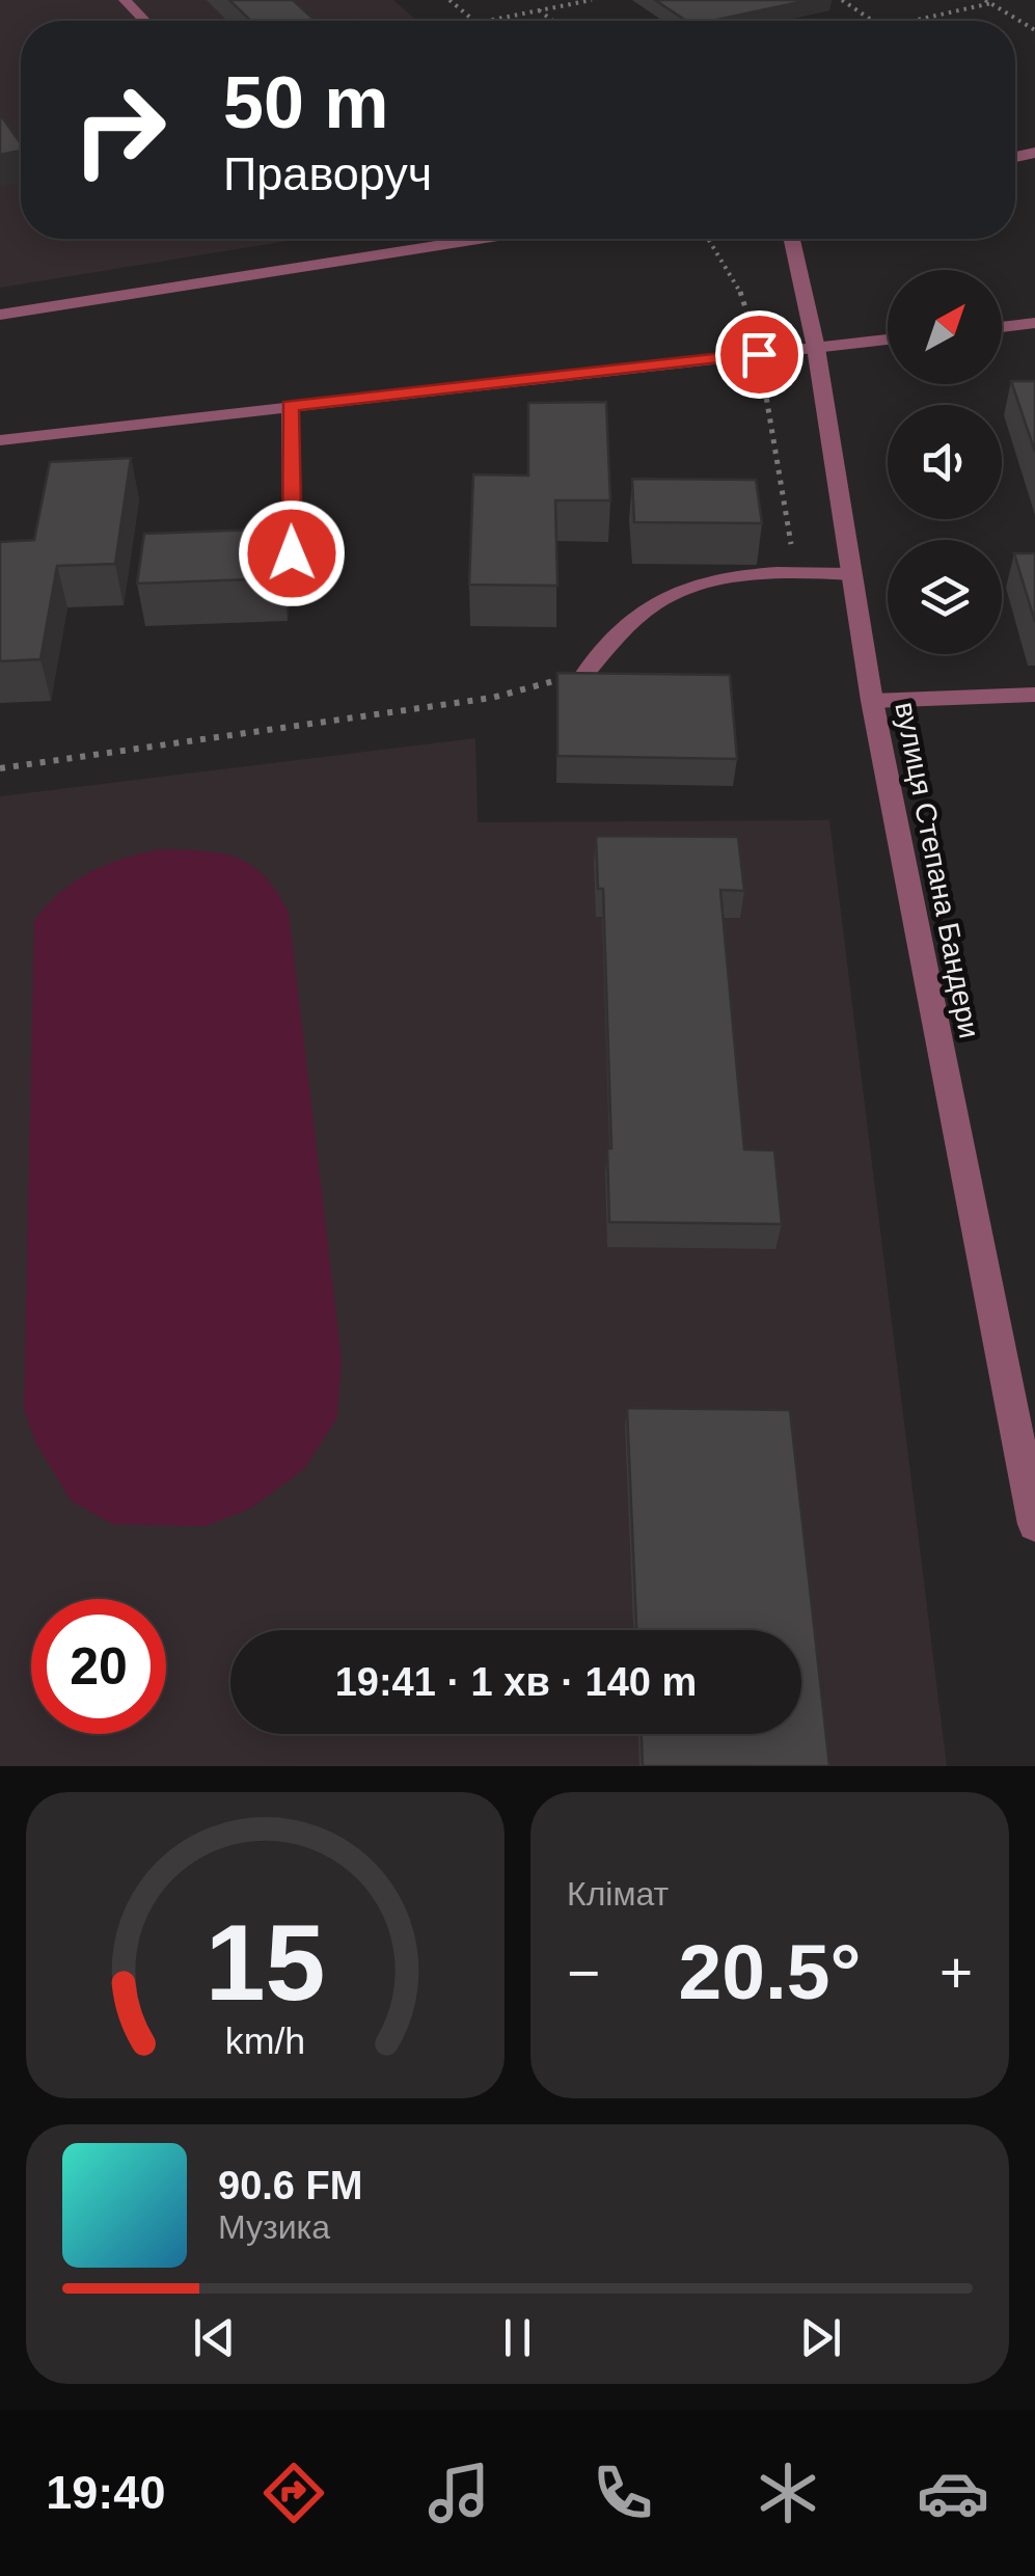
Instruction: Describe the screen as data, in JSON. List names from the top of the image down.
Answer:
{
  "streets": {
    "street": ["вулиця Степана Бандери"]
  },
  "north": "top right",
  "page": {
    "turn": ["50 m", "Праворуч"],
    "limit": "20",
    "trip": "19:41 · 1 хв · 140 m",
    "tile": "Клімат",
    "heat": ["−", "20.5°", "+"],
    "song": ["90.6 FM", "Музика"],
    "tabs": "19:40",
    "gauge": ["15", "km/h"]
  }
}
